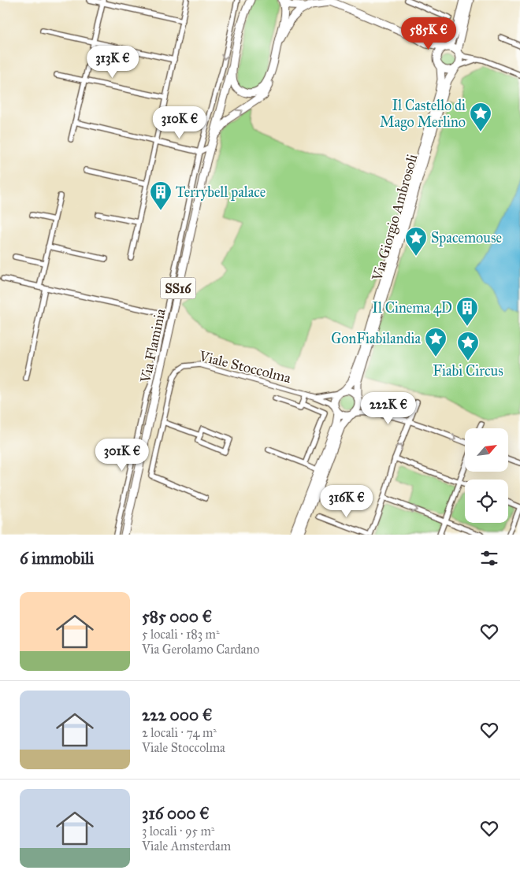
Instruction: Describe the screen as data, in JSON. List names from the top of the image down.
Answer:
{
  "streets": {
    "main road": ["Via Giorgio Ambrosoli", "SS16", "Via Flaminia"],
    "street": ["Viale Stoccolma"]
  },
  "crossings": [
    ["Via Giorgio Ambrosoli", "Viale Stoccolma"]
  ],
  "places": {
    "place": [
      "Il Castello di Mago Merlino",
      "Spacemouse",
      "GonFiabilandia",
      "Fiabi Circus"
    ],
    "building": ["Terrybell palace", "Il Cinema 4D"]
  },
  "north": "top right",
  "page": {
    "price": [
      "585K €",
      "313K €",
      "310K €",
      "222K €",
      "301K €",
      "316K €"
    ],
    "heading": "6 immobili",
    "list": [
      {
        "name": "585 000 €",
        "note": "5 locali · 183 m² · Via Gerolamo Cardano"
      },
      {
        "name": "222 000 €",
        "note": "2 locali · 74 m² · Viale Stoccolma"
      },
      {
        "name": "316 000 €",
        "note": "3 locali · 95 m² · Viale Amsterdam"
      }
    ]
  }
}
